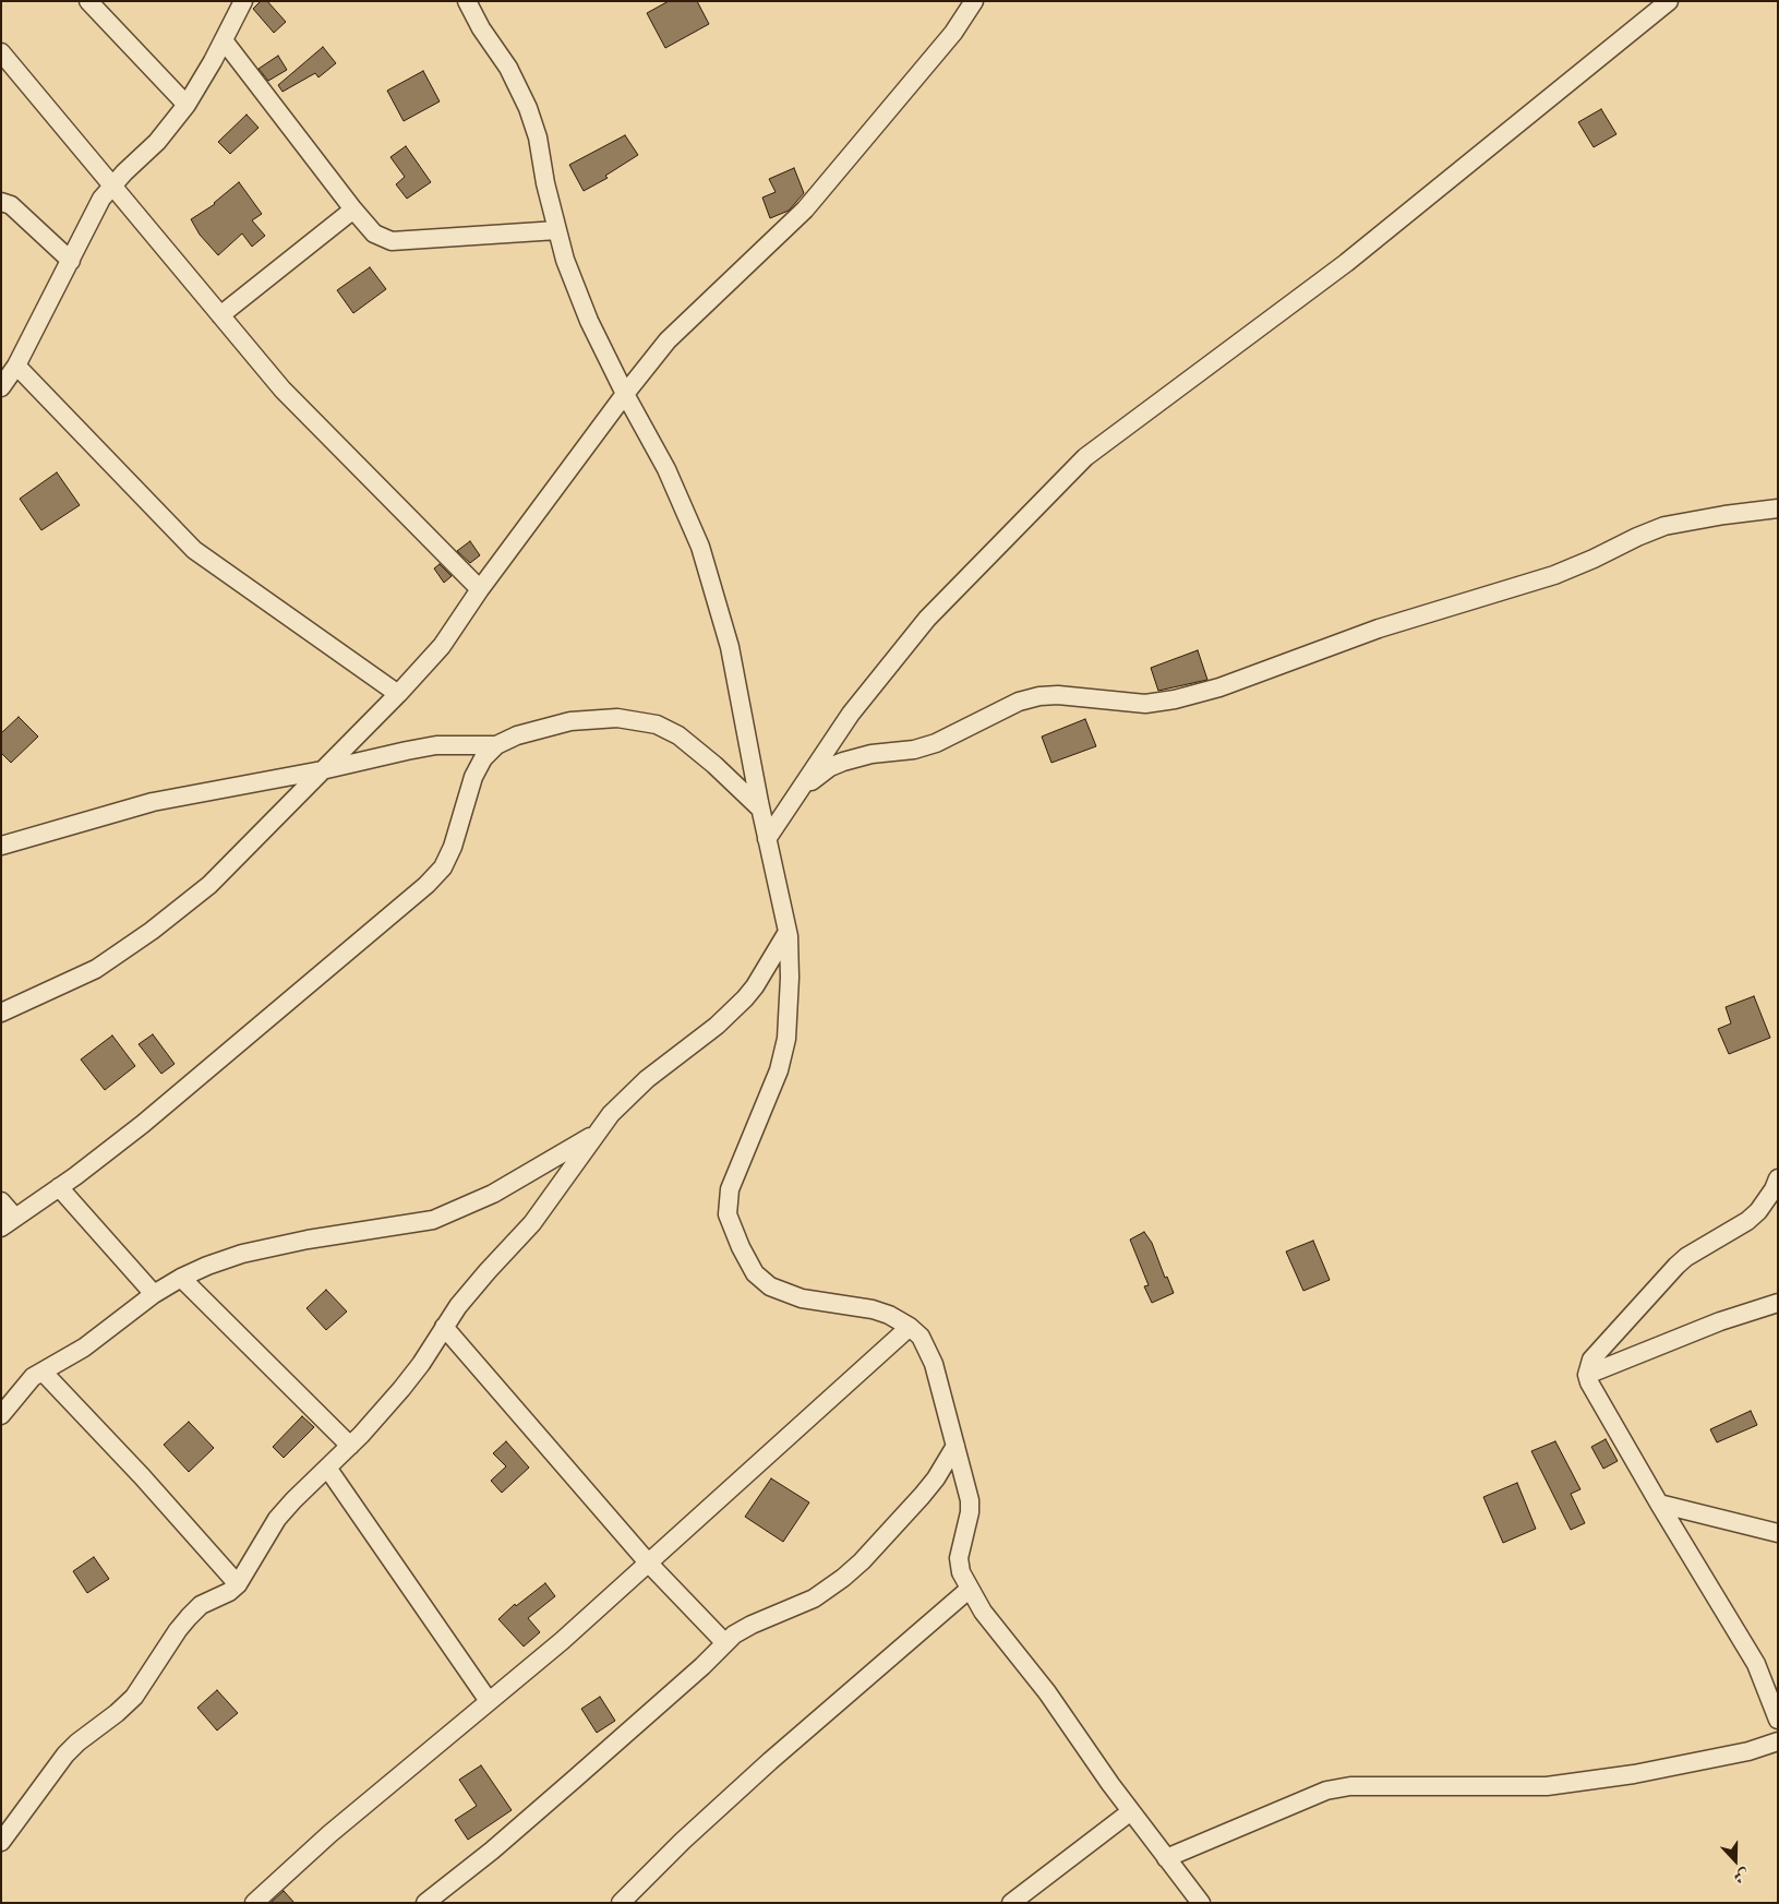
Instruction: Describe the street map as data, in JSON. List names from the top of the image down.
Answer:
{
  "north": "bottom"
}
